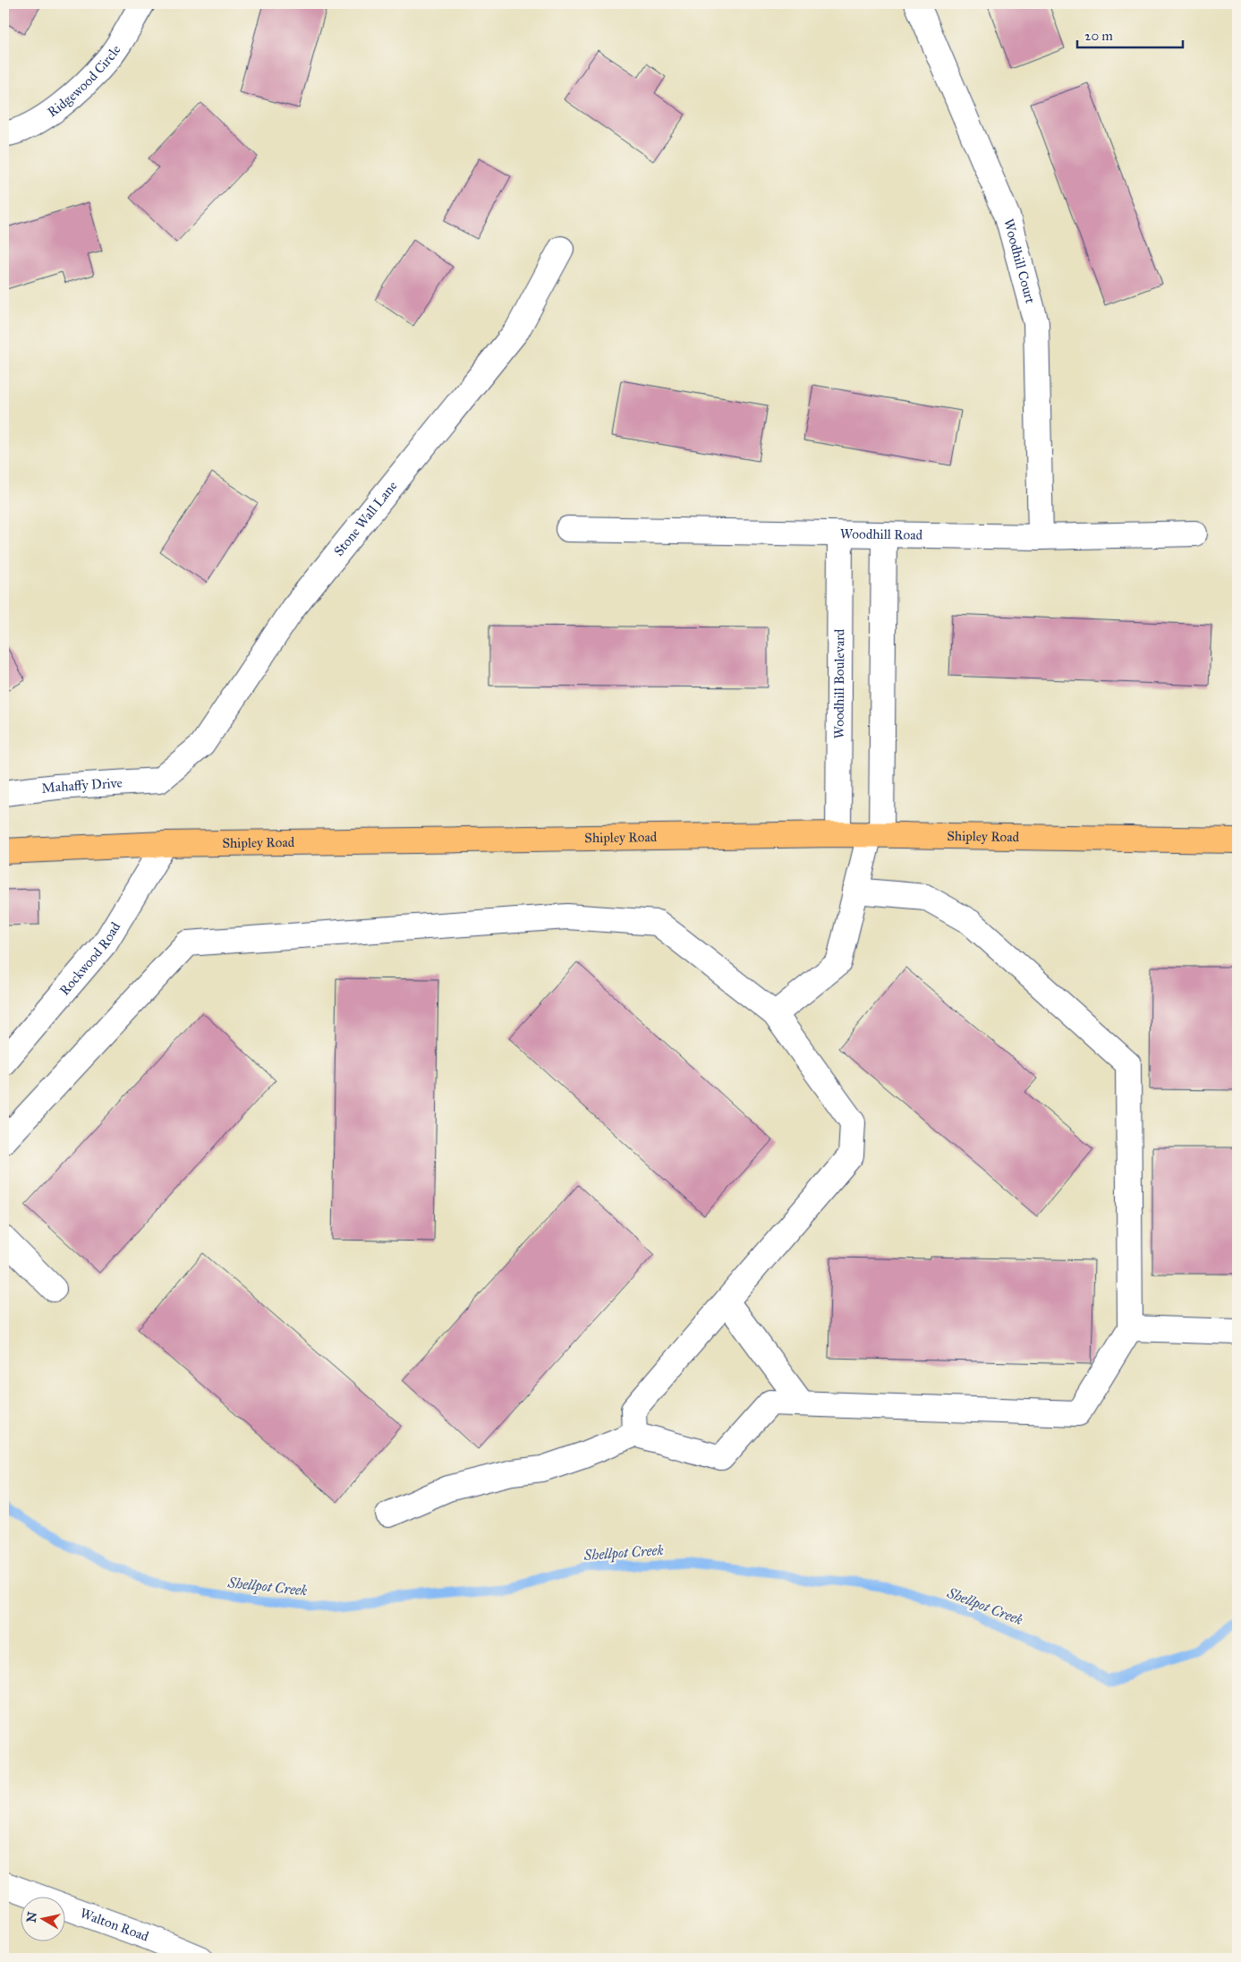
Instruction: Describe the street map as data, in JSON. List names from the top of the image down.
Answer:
{
  "streets": {
    "main road": ["Shipley Road"],
    "street": [
      "Ridgewood Circle",
      "Woodhill Court",
      "Stone Wall Lane",
      "Woodhill Road",
      "Woodhill Boulevard",
      "Mahaffy Drive",
      "Rockwood Road",
      "Walton Road"
    ]
  },
  "crossings": [
    ["Woodhill Court", "Woodhill Road"],
    ["Stone Wall Lane", "Mahaffy Drive"],
    ["Woodhill Road", "Woodhill Boulevard"],
    ["Woodhill Boulevard", "Shipley Road"],
    ["Shipley Road", "Rockwood Road"]
  ],
  "water": ["Shellpot Creek"],
  "scale_bar": "20 m",
  "north": "left"
}
